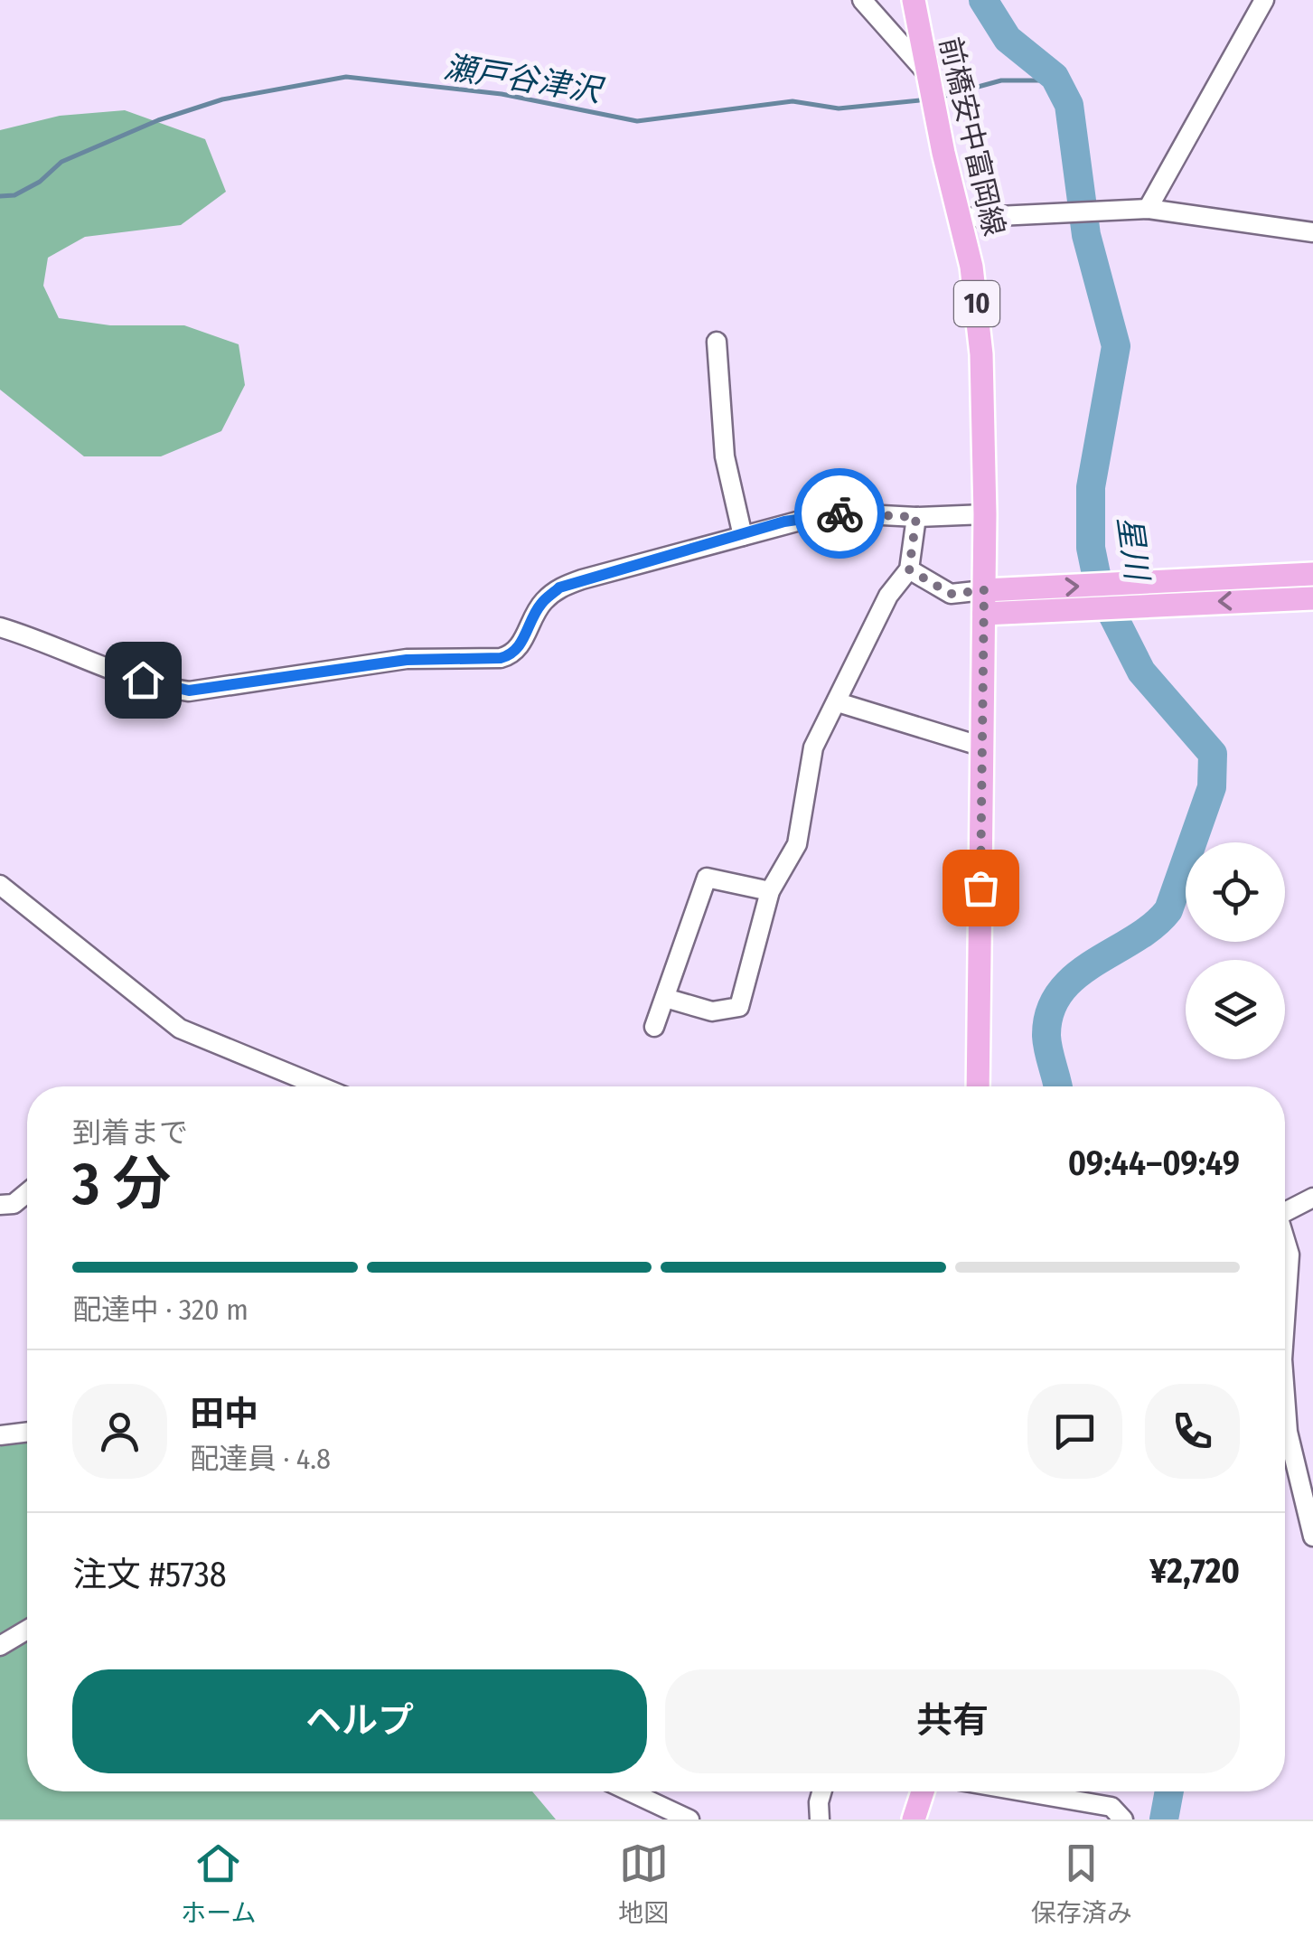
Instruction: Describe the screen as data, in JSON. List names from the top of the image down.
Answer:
{
  "streets": {
    "main road": ["前橋安中富岡線", "10"]
  },
  "water": ["瀬戸谷津沢", "星川"],
  "page": {
    "heading": ["3 分", "到着まで", "09:44–09:49"],
    "panel": [
      "田中",
      "配達員 · 4.8",
      "注文 #5738",
      "¥2,720"
    ],
    "bar": "配達中 · 320 m",
    "buttons": ["ヘルプ", "共有"],
    "tabs": ["ホーム", "地図", "保存済み"]
  }
}
